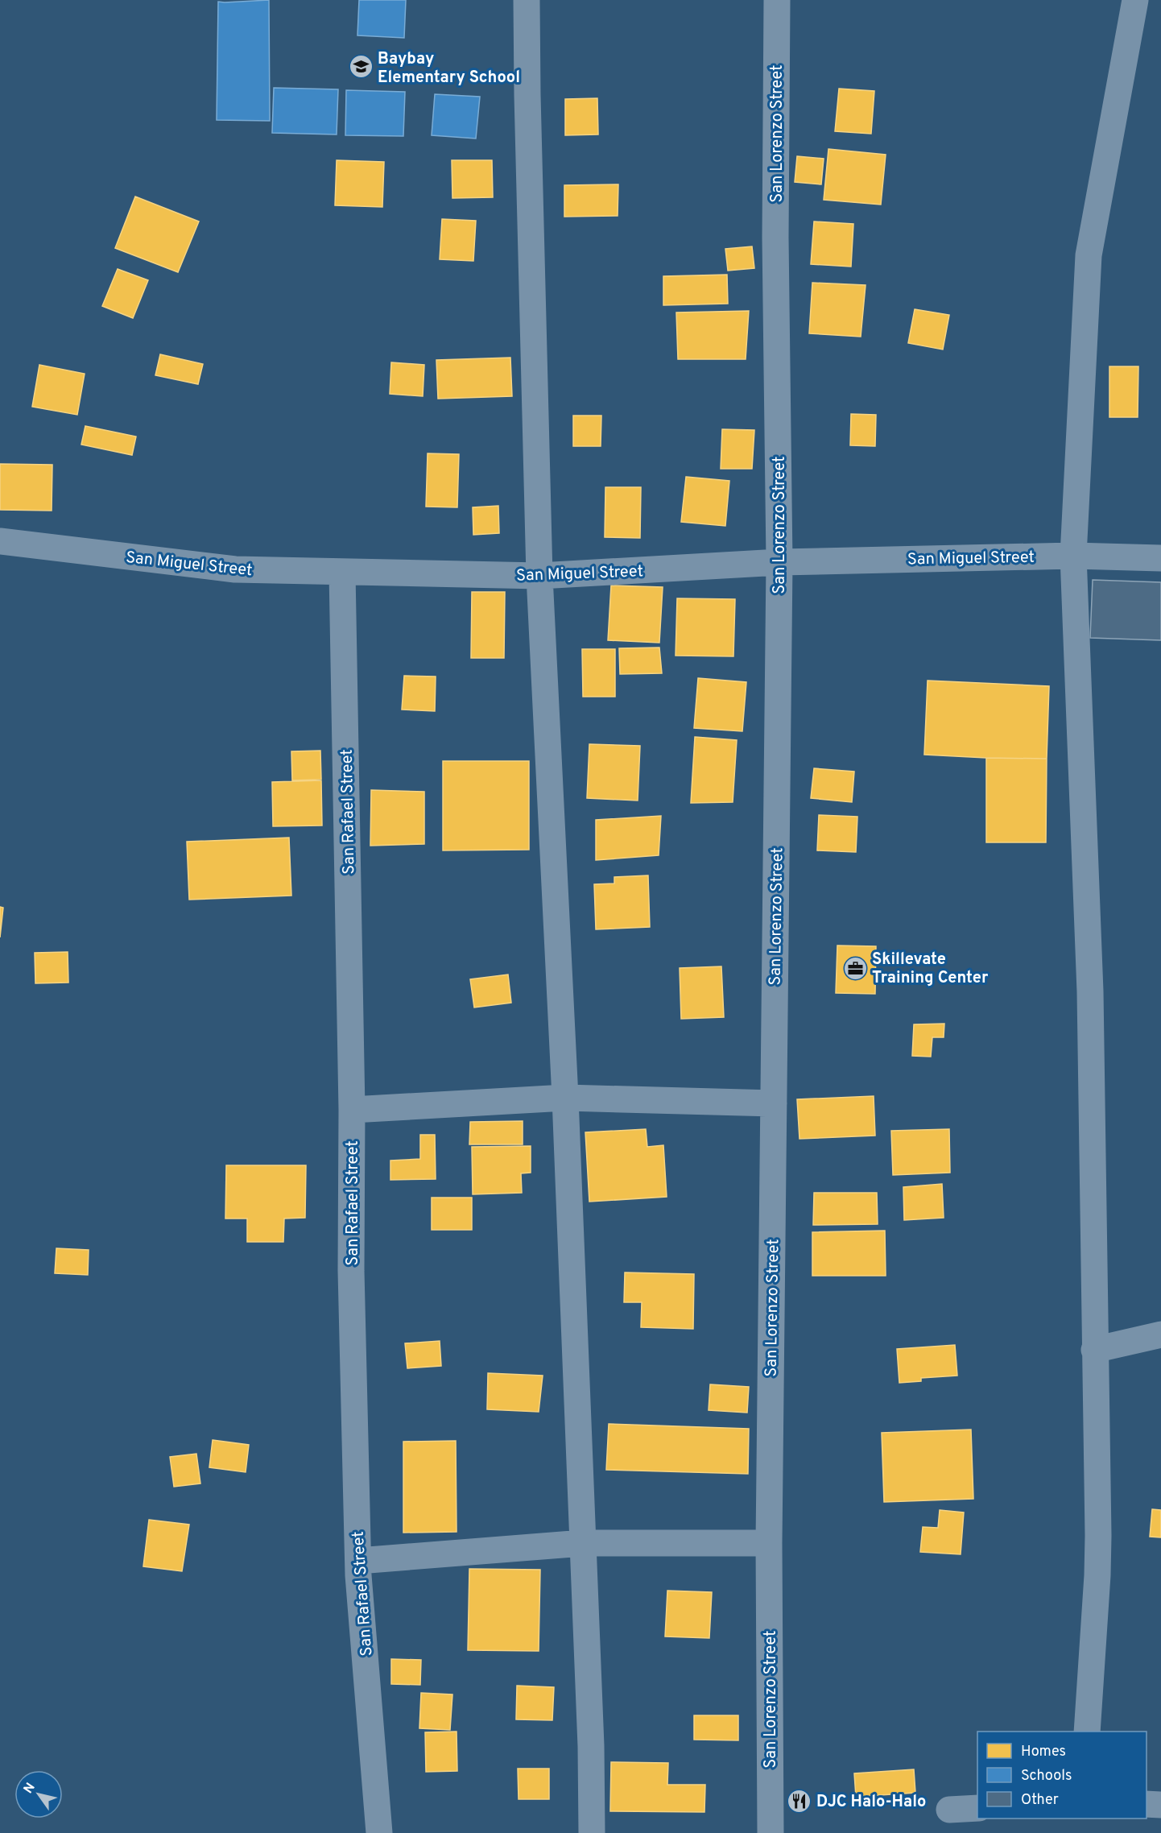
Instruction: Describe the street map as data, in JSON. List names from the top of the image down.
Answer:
{
  "streets": {
    "street": ["San Lorenzo Street", "San Miguel Street", "San Rafael Street"]
  },
  "crossings": [
    ["San Lorenzo Street", "San Miguel Street"],
    ["San Miguel Street", "San Rafael Street"]
  ],
  "places": {
    "school or university": ["Baybay Elementary School"],
    "office": ["Skillevate Training Center"],
    "restaurant": ["DJC Halo-Halo"]
  },
  "legend": ["Homes", "Schools", "Other"],
  "north": "top left"
}
